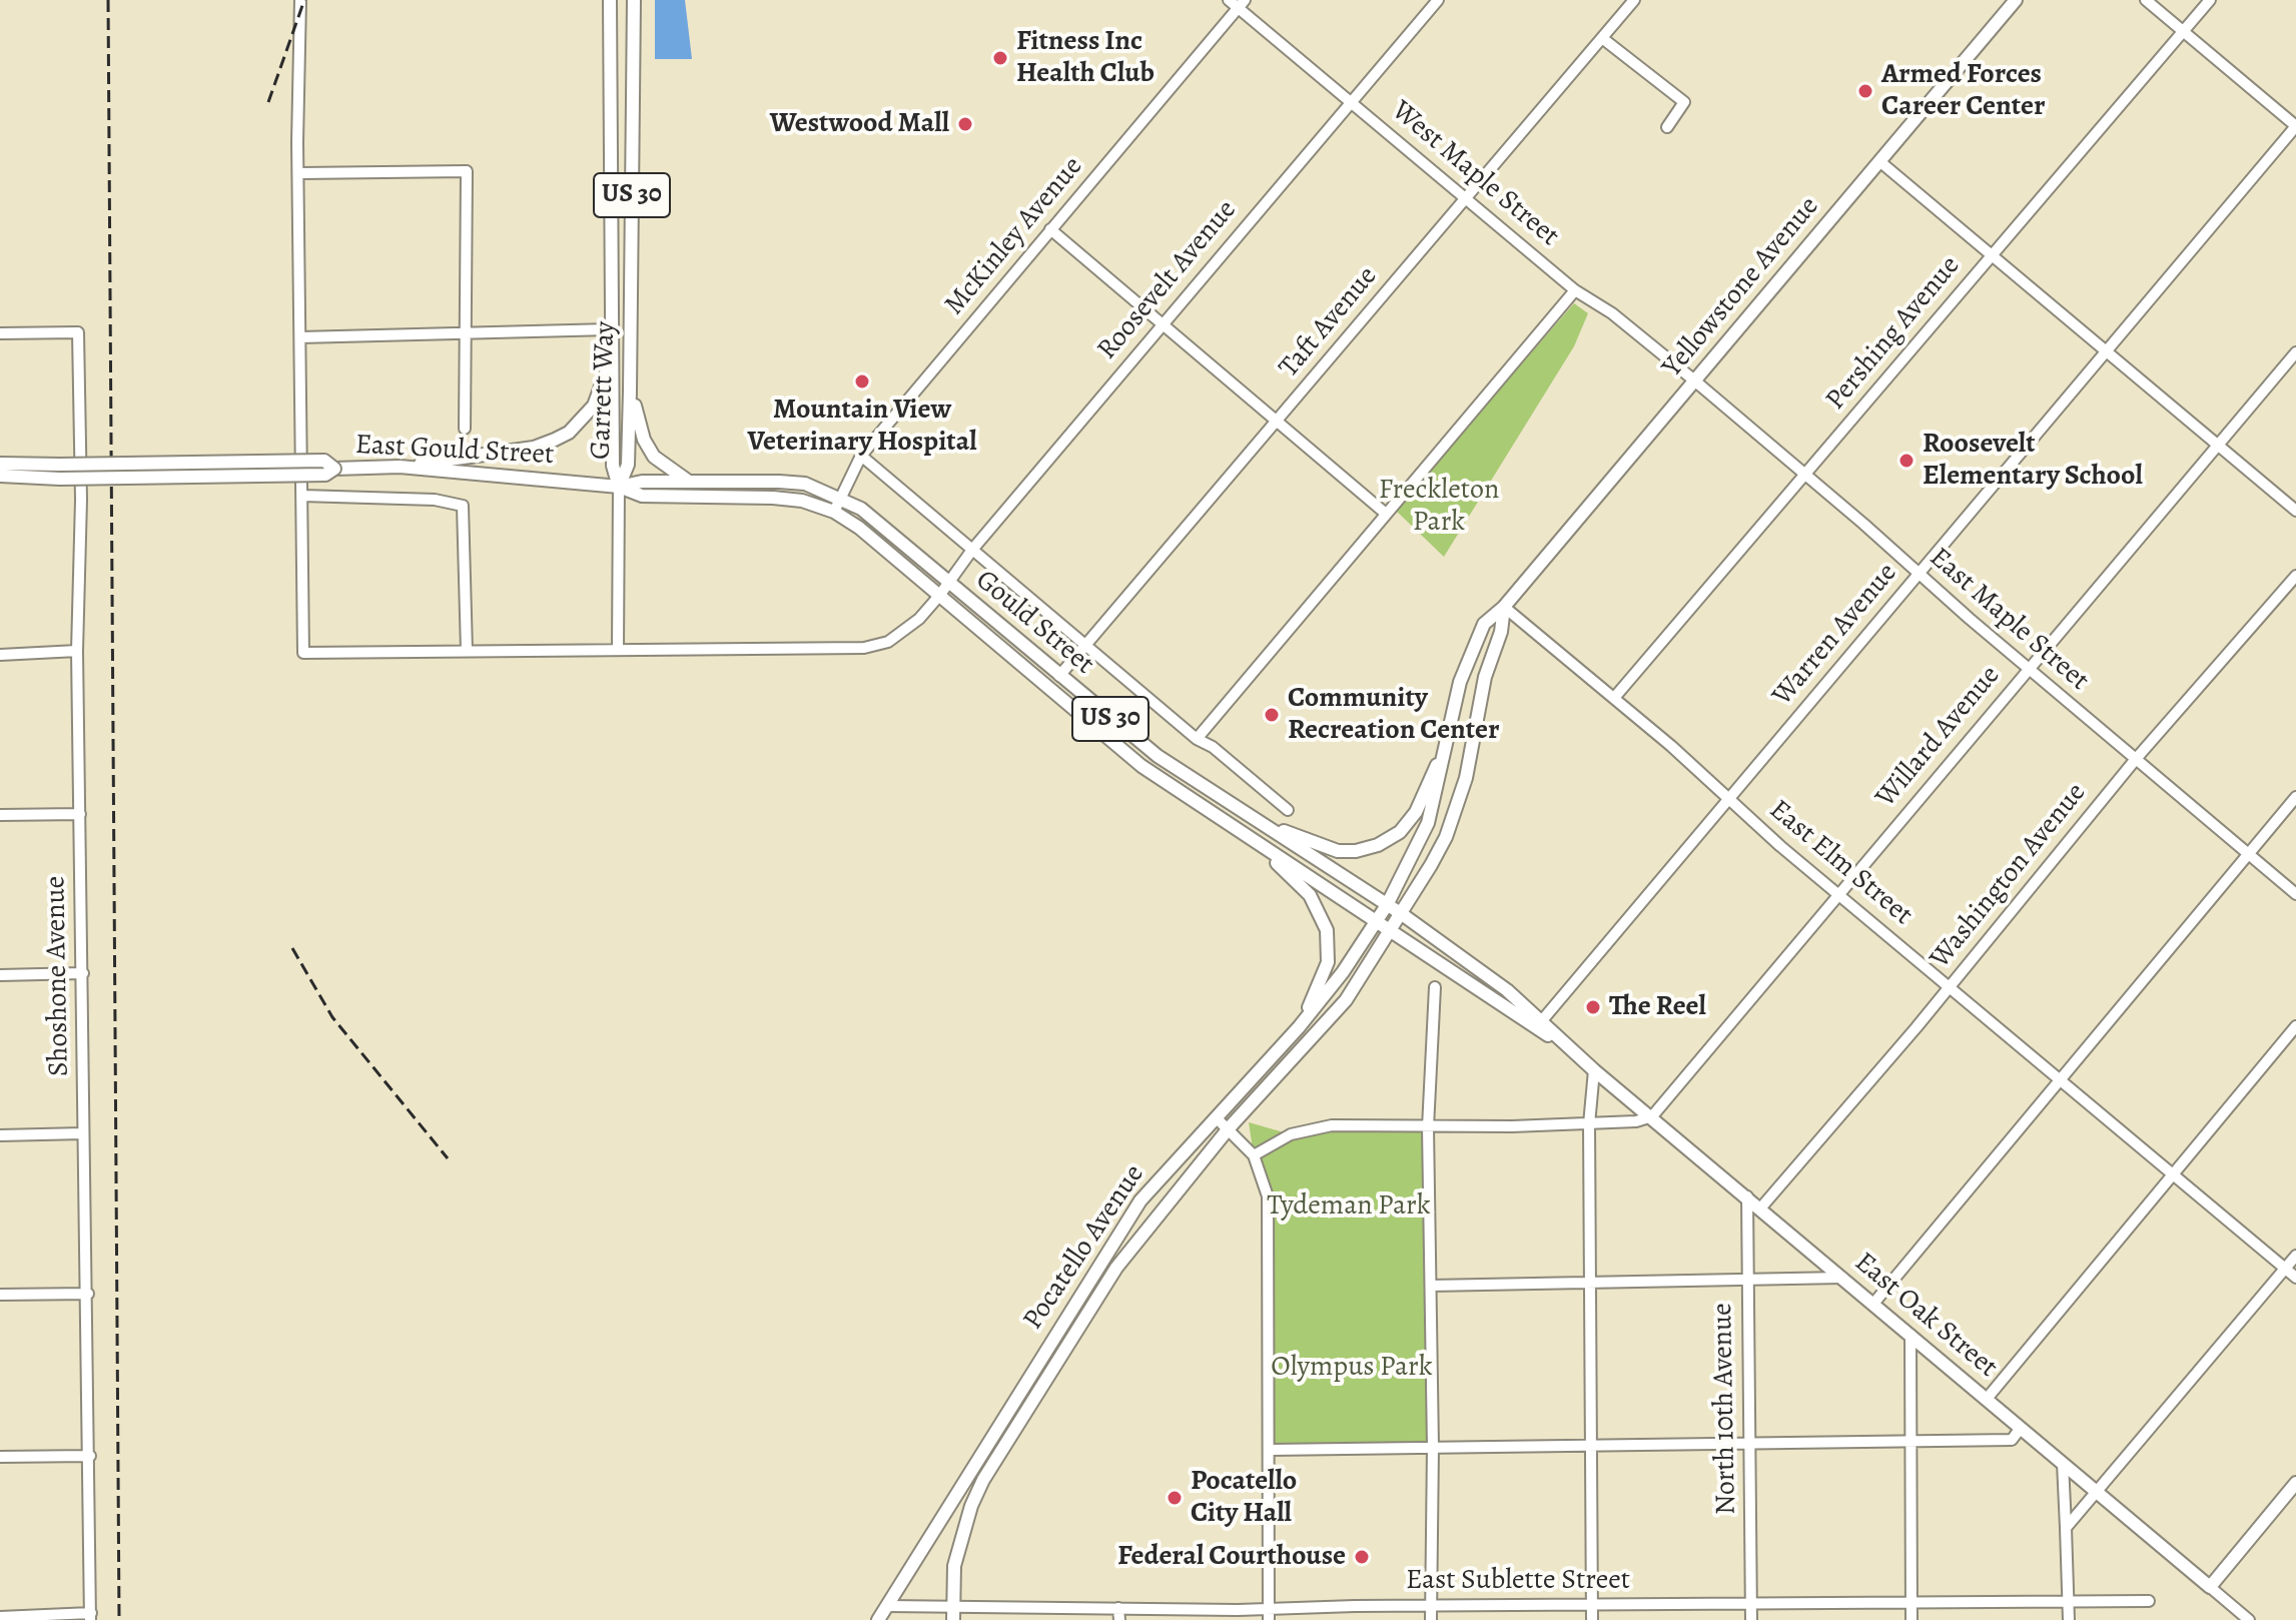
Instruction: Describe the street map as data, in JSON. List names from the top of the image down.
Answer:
{
  "streets": {
    "main road": [
      "US 30",
      "Yellowstone Avenue",
      "Garrett Way",
      "East Gould Street",
      "Gould Street",
      "Pocatello Avenue",
      "East Oak Street"
    ],
    "street": [
      "West Maple Street",
      "McKinley Avenue",
      "Roosevelt Avenue",
      "Taft Avenue",
      "Pershing Avenue",
      "East Maple Street",
      "Warren Avenue",
      "Willard Avenue",
      "East Elm Street",
      "Washington Avenue",
      "Shoshone Avenue",
      "North 10th Avenue",
      "East Sublette Street"
    ]
  },
  "crossings": [
    ["West Maple Street", "McKinley Avenue"],
    ["West Maple Street", "Roosevelt Avenue"],
    ["West Maple Street", "Yellowstone Avenue"],
    ["West Maple Street", "Taft Avenue"],
    ["West Maple Street", "East Maple Street"],
    ["US 30", "Garrett Way"],
    ["US 30", "East Gould Street"],
    ["US 30", "Gould Street"],
    ["US 30", "Pocatello Avenue"],
    ["McKinley Avenue", "East Gould Street"],
    ["McKinley Avenue", "Gould Street"],
    ["Roosevelt Avenue", "Gould Street"],
    ["Yellowstone Avenue", "East Maple Street"],
    ["Yellowstone Avenue", "Gould Street"],
    ["Yellowstone Avenue", "East Elm Street"],
    ["Yellowstone Avenue", "Pocatello Avenue"],
    ["Yellowstone Avenue", "East Oak Street"],
    ["Taft Avenue", "Gould Street"],
    ["Pershing Avenue", "East Maple Street"],
    ["Pershing Avenue", "East Elm Street"],
    ["Garrett Way", "East Gould Street"],
    ["East Gould Street", "Gould Street"],
    ["East Maple Street", "Warren Avenue"],
    ["East Maple Street", "Willard Avenue"],
    ["East Maple Street", "Washington Avenue"],
    ["Gould Street", "Pocatello Avenue"],
    ["Gould Street", "East Oak Street"],
    ["Warren Avenue", "East Elm Street"],
    ["Warren Avenue", "East Oak Street"],
    ["Willard Avenue", "East Elm Street"],
    ["Willard Avenue", "East Oak Street"],
    ["East Elm Street", "Washington Avenue"],
    ["Washington Avenue", "East Oak Street"],
    ["Pocatello Avenue", "East Oak Street"],
    ["Pocatello Avenue", "East Sublette Street"],
    ["East Oak Street", "North 10th Avenue"],
    ["North 10th Avenue", "East Sublette Street"]
  ],
  "parks": ["Freckleton Park", "Tydeman Park", "Olympus Park"],
  "places": [
    "Fitness Inc Health Club",
    "Armed Forces Career Center",
    "Westwood Mall",
    "Mountain View Veterinary Hospital",
    "Roosevelt Elementary School",
    "Community Recreation Center",
    "The Reel",
    "Pocatello City Hall",
    "Federal Courthouse"
  ]
}
